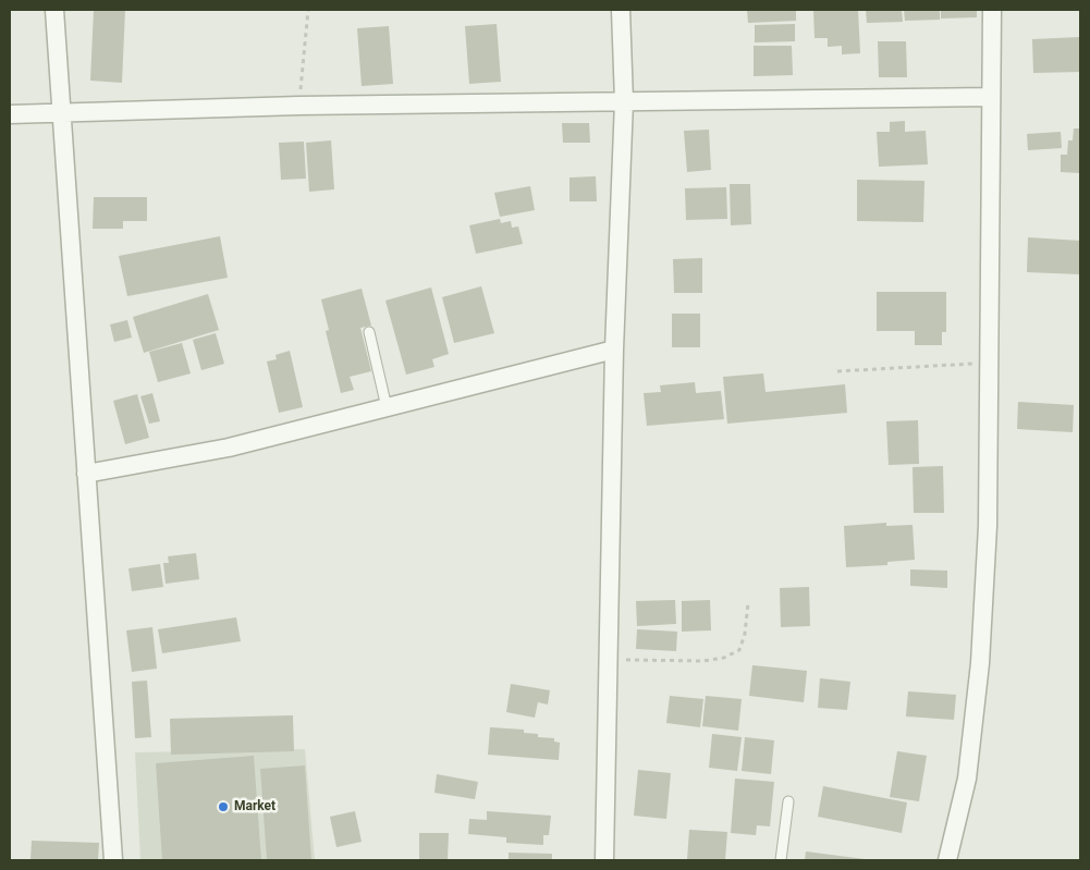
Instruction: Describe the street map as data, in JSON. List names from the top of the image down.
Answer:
{
  "places": ["Market"]
}
